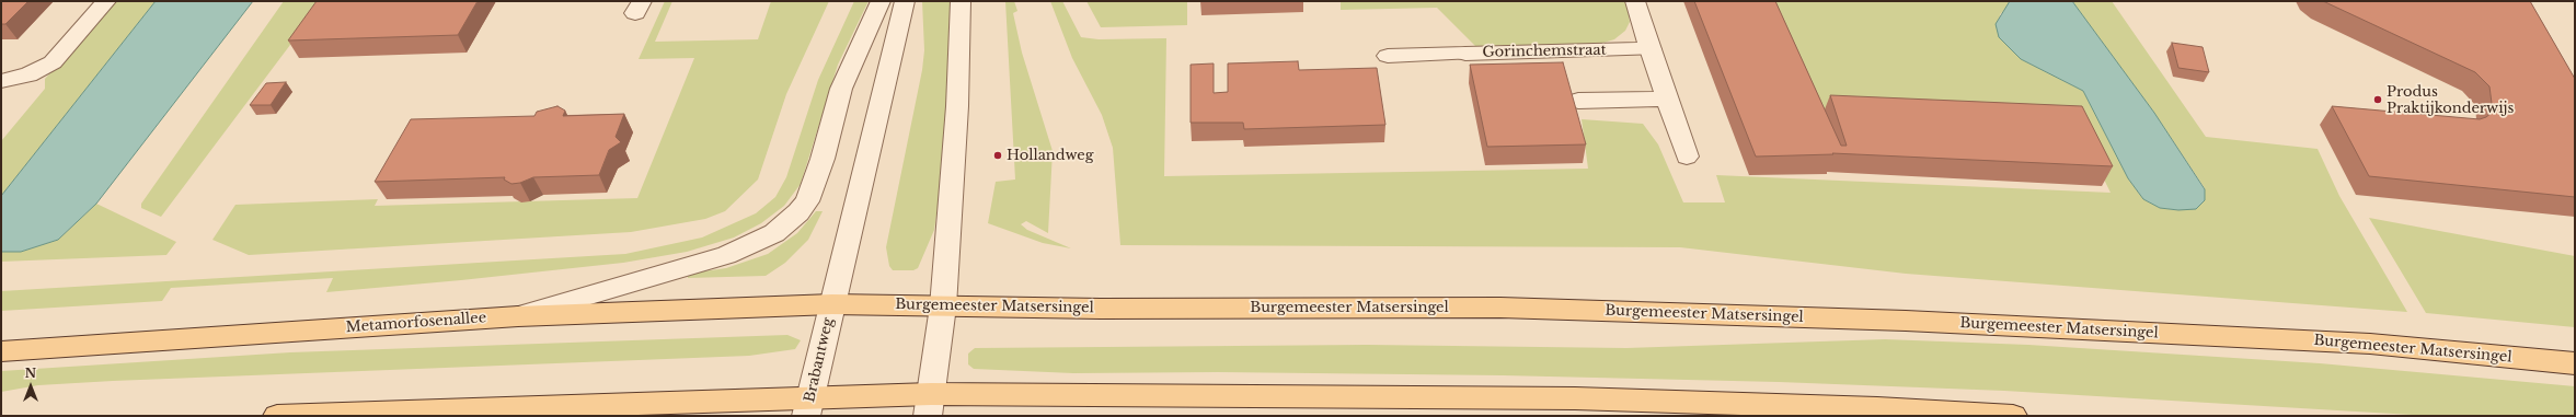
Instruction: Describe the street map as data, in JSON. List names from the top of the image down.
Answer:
{
  "streets": {
    "main road": ["Burgemeester Matsersingel", "Metamorfosenallee"],
    "street": ["Gorinchemstraat", "Brabantweg"]
  },
  "crossings": [
    ["Burgemeester Matsersingel", "Metamorfosenallee"],
    ["Burgemeester Matsersingel", "Brabantweg"],
    ["Metamorfosenallee", "Brabantweg"]
  ],
  "places": ["Produs Praktijkonderwijs", "Hollandweg"],
  "north": "top"
}
